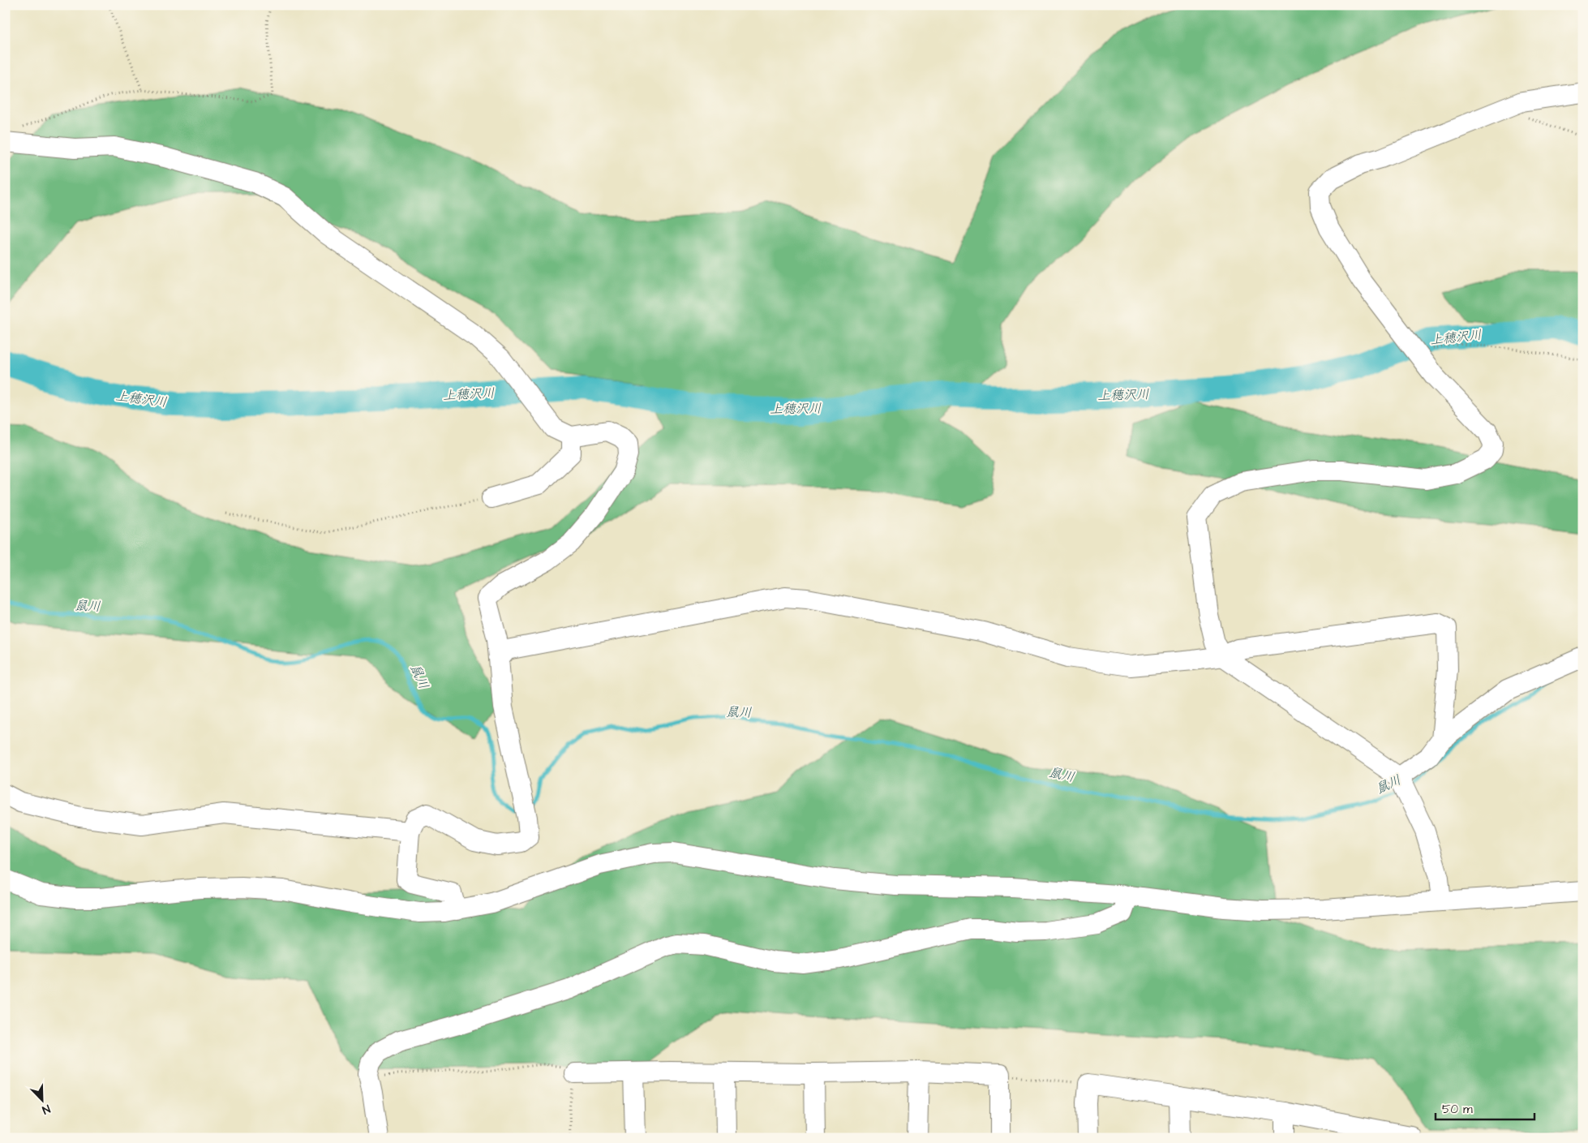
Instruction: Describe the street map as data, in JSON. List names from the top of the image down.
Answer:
{
  "water": ["上穂沢川", "鼠川"],
  "scale_bar": "50 m",
  "north": "bottom right"
}
